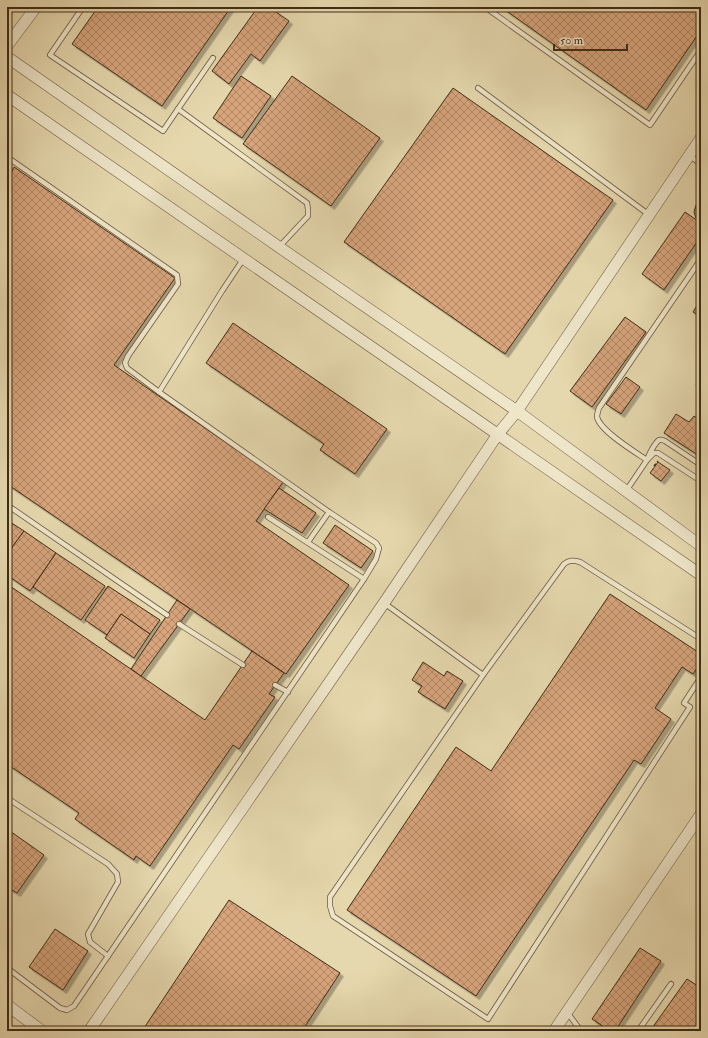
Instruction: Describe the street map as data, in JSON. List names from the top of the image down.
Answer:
{
  "scale_bar": "50 m"
}
